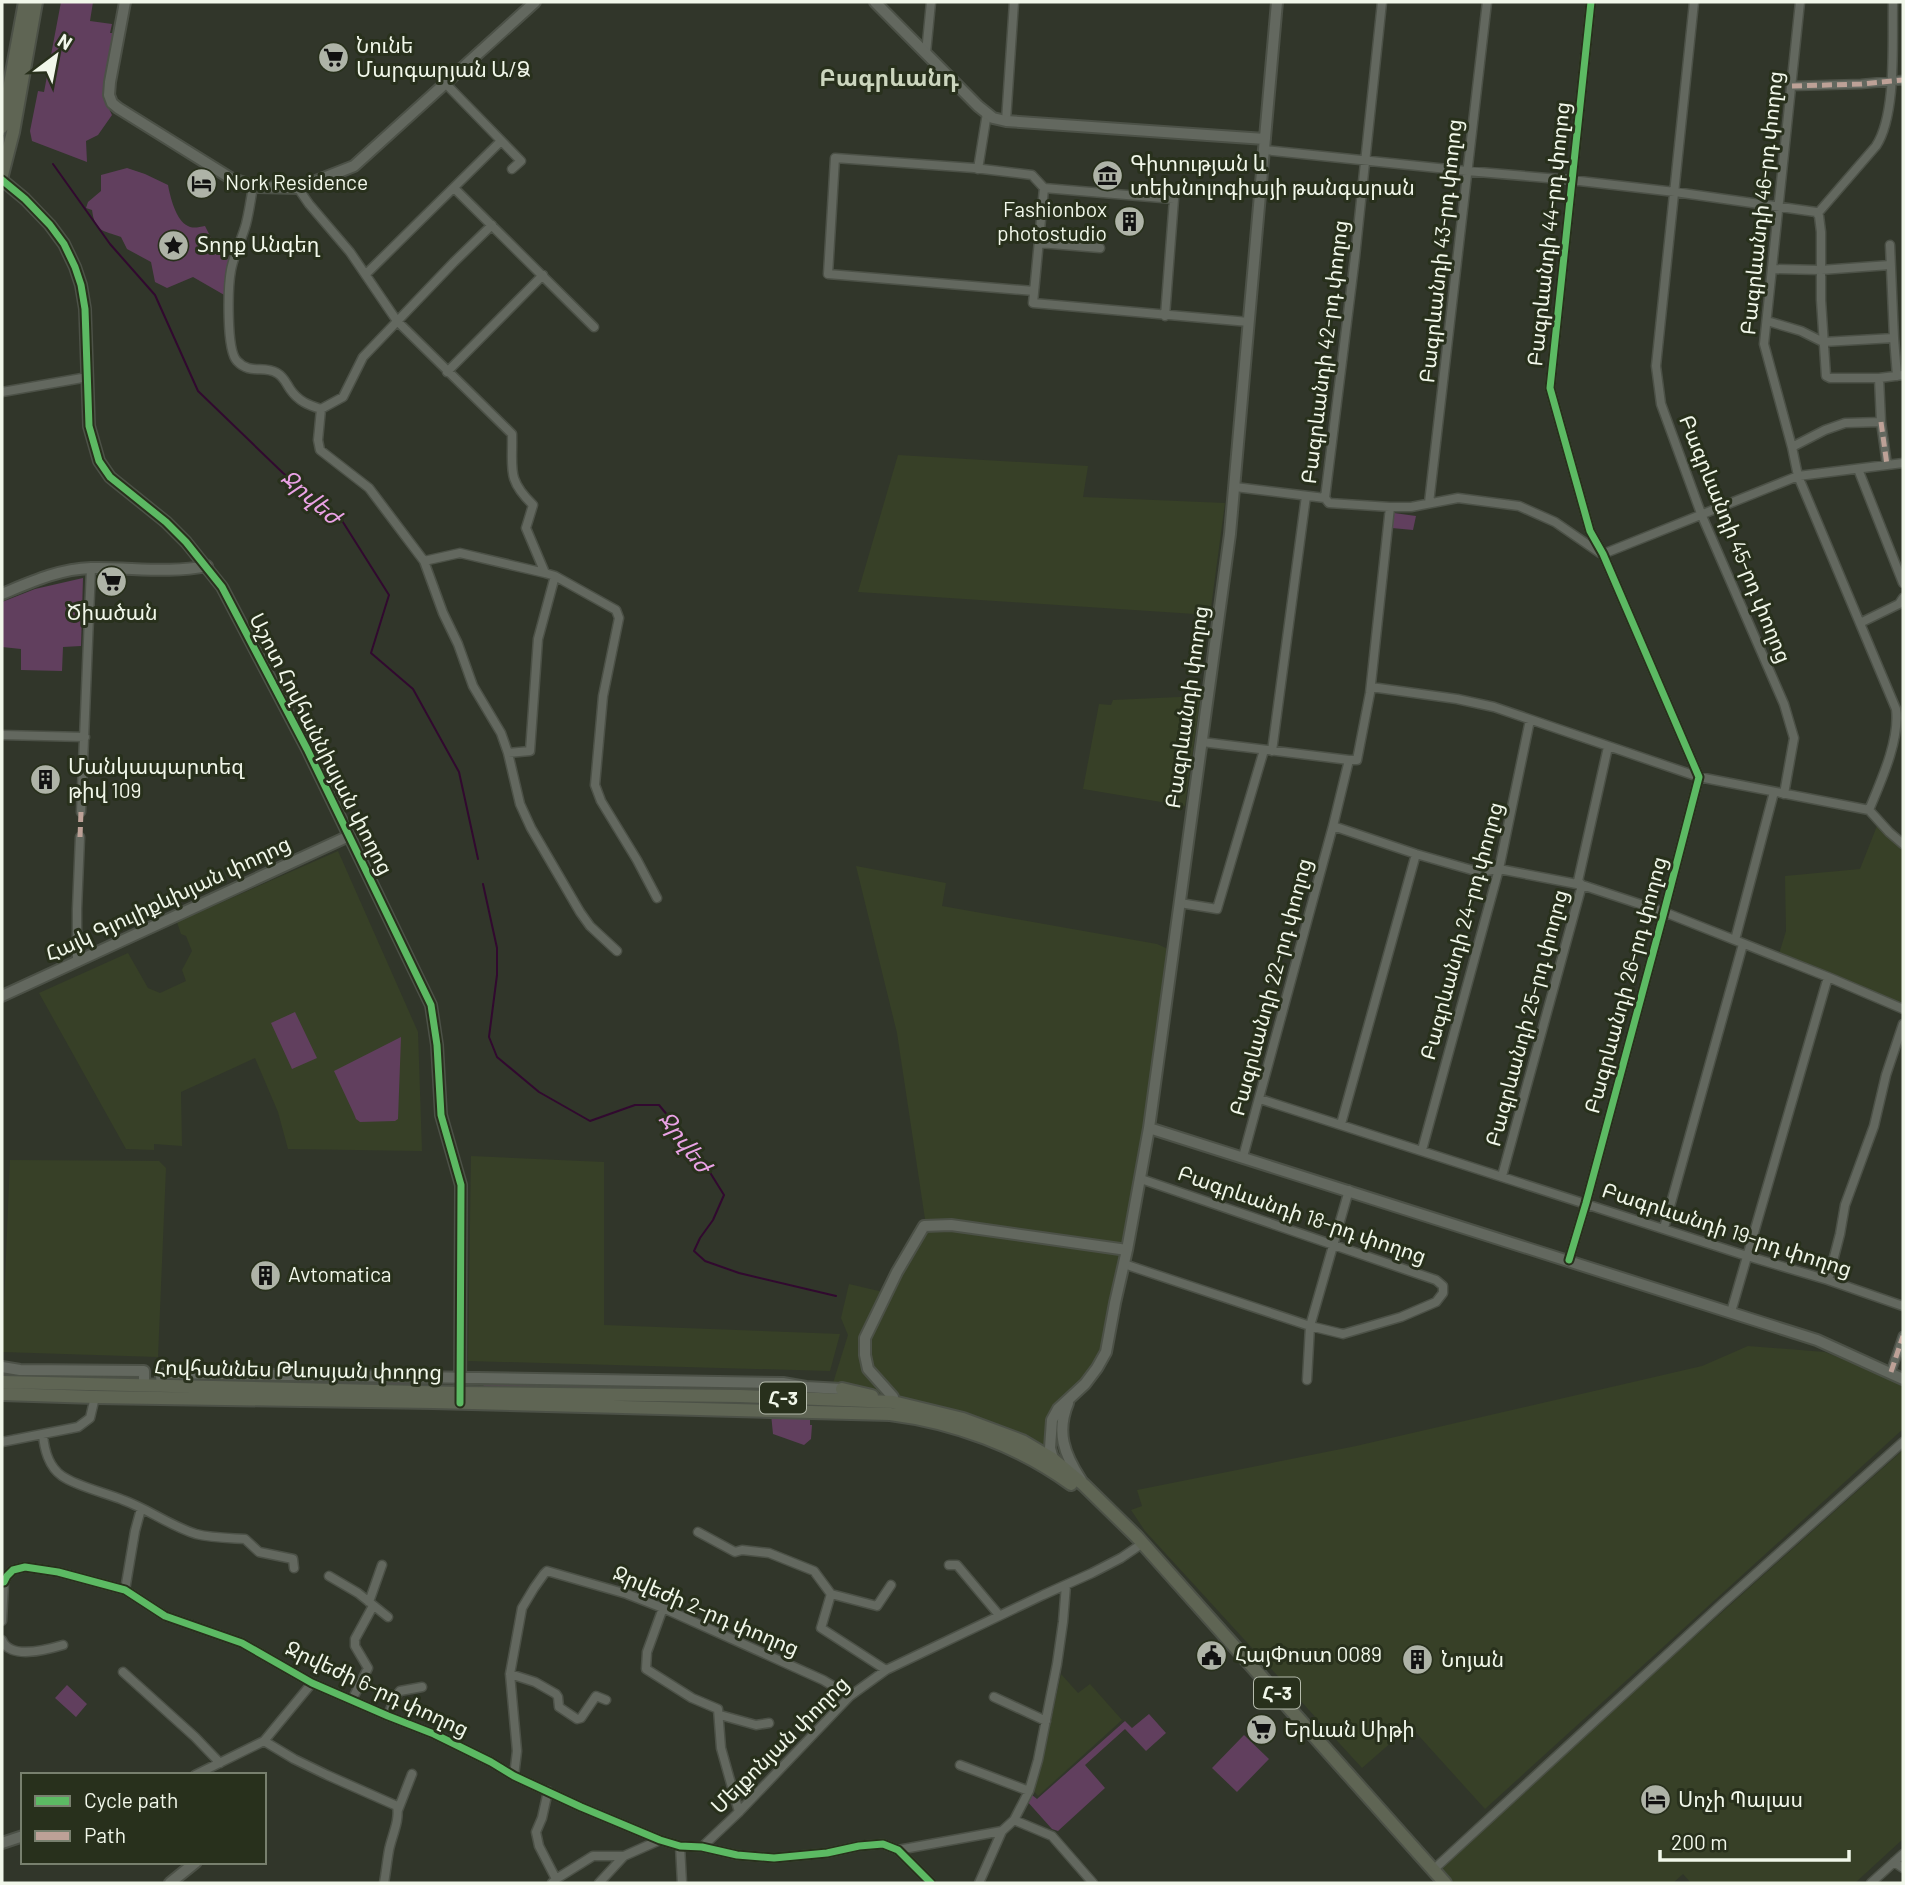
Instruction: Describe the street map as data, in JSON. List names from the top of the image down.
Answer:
{
  "streets": {
    "main road": ["Հովհաննես Թևոսյան փողոց", "Հ-3"],
    "street": [
      "Բագրևանդի 46-րդ փողոց",
      "Բագրևանդի 44-րդ փողոց",
      "Բագրևանդի 43-րդ փողոց",
      "Բագրևանդի 42-րդ փողոց",
      "Բագրևանդի 45-րդ փողոց",
      "Բագրևանդի փողոց",
      "Աշոտ Հովհաննիսյան փողոց",
      "Հայկ Գյուլիքևխյան փողոց",
      "Բագրևանդի 24-րդ փողոց",
      "Բագրևանդի 26-րդ փողոց",
      "Բագրևանդի 22-րդ փողոց",
      "Բագրևանդի 25-րդ փողոց",
      "Բագրևանդի 18-րդ փողոց",
      "Բագրևանդի 19-րդ փողոց",
      "Ջրվեժի 2-րդ փողոց",
      "Ջրվեժի 6-րդ փողոց",
      "Մելքոնյան փողոց"
    ]
  },
  "crossings": [
    ["Բագրևանդի 44-րդ փողոց", "Բագրևանդի 26-րդ փողոց"],
    ["Բագրևանդի 45-րդ փողոց", "Բագրևանդի 19-րդ փողոց"],
    ["Բագրևանդի փողոց", "Բագրևանդի 18-րդ փողոց"],
    ["Բագրևանդի փողոց", "Հովհաննես Թևոսյան փողոց"],
    ["Աշոտ Հովհաննիսյան փողոց", "Հայկ Գյուլիքևխյան փողոց"],
    ["Աշոտ Հովհաննիսյան փողոց", "Հովհաննես Թևոսյան փողոց"],
    ["Բագրևանդի 24-րդ փողոց", "Բագրևանդի 19-րդ փողոց"],
    ["Բագրևանդի 26-րդ փողոց", "Բագրևանդի 19-րդ փողոց"],
    ["Բագրևանդի 22-րդ փողոց", "Բագրևանդի 19-րդ փողոց"],
    ["Բագրևանդի 25-րդ փողոց", "Բագրևանդի 19-րդ փողոց"],
    ["Հովհաննես Թևոսյան փողոց", "Մելքոնյան փողոց"],
    ["Ջրվեժի 2-րդ փողոց", "Ջրվեժի 6-րդ փողոց"],
    ["Ջրվեժի 2-րդ փողոց", "Մելքոնյան փողոց"]
  ],
  "districts": ["Բագրևանդ"],
  "water": ["Ջրվեժ"],
  "places": {
    "supermarket": ["Նունե Մարգարյան Ա/Ձ", "Ծիածան", "Երևան Սիթի"],
    "museum": ["Գիտության և տեխնոլոգիայի թանգարան"],
    "hotel": ["Nork Residence", "Սոչի Պալաս"],
    "building": [
      "Fashionbox photostudio",
      "Մանկապարտեզ թիվ 109",
      "Avtomatica",
      "Նոյան"
    ],
    "place": ["Տորք Անգեղ"],
    "public building": ["ՀայՓոստ 0089"]
  },
  "legend": ["Cycle path", "Path"],
  "scale_bar": "200 m",
  "north": "top right"
}
